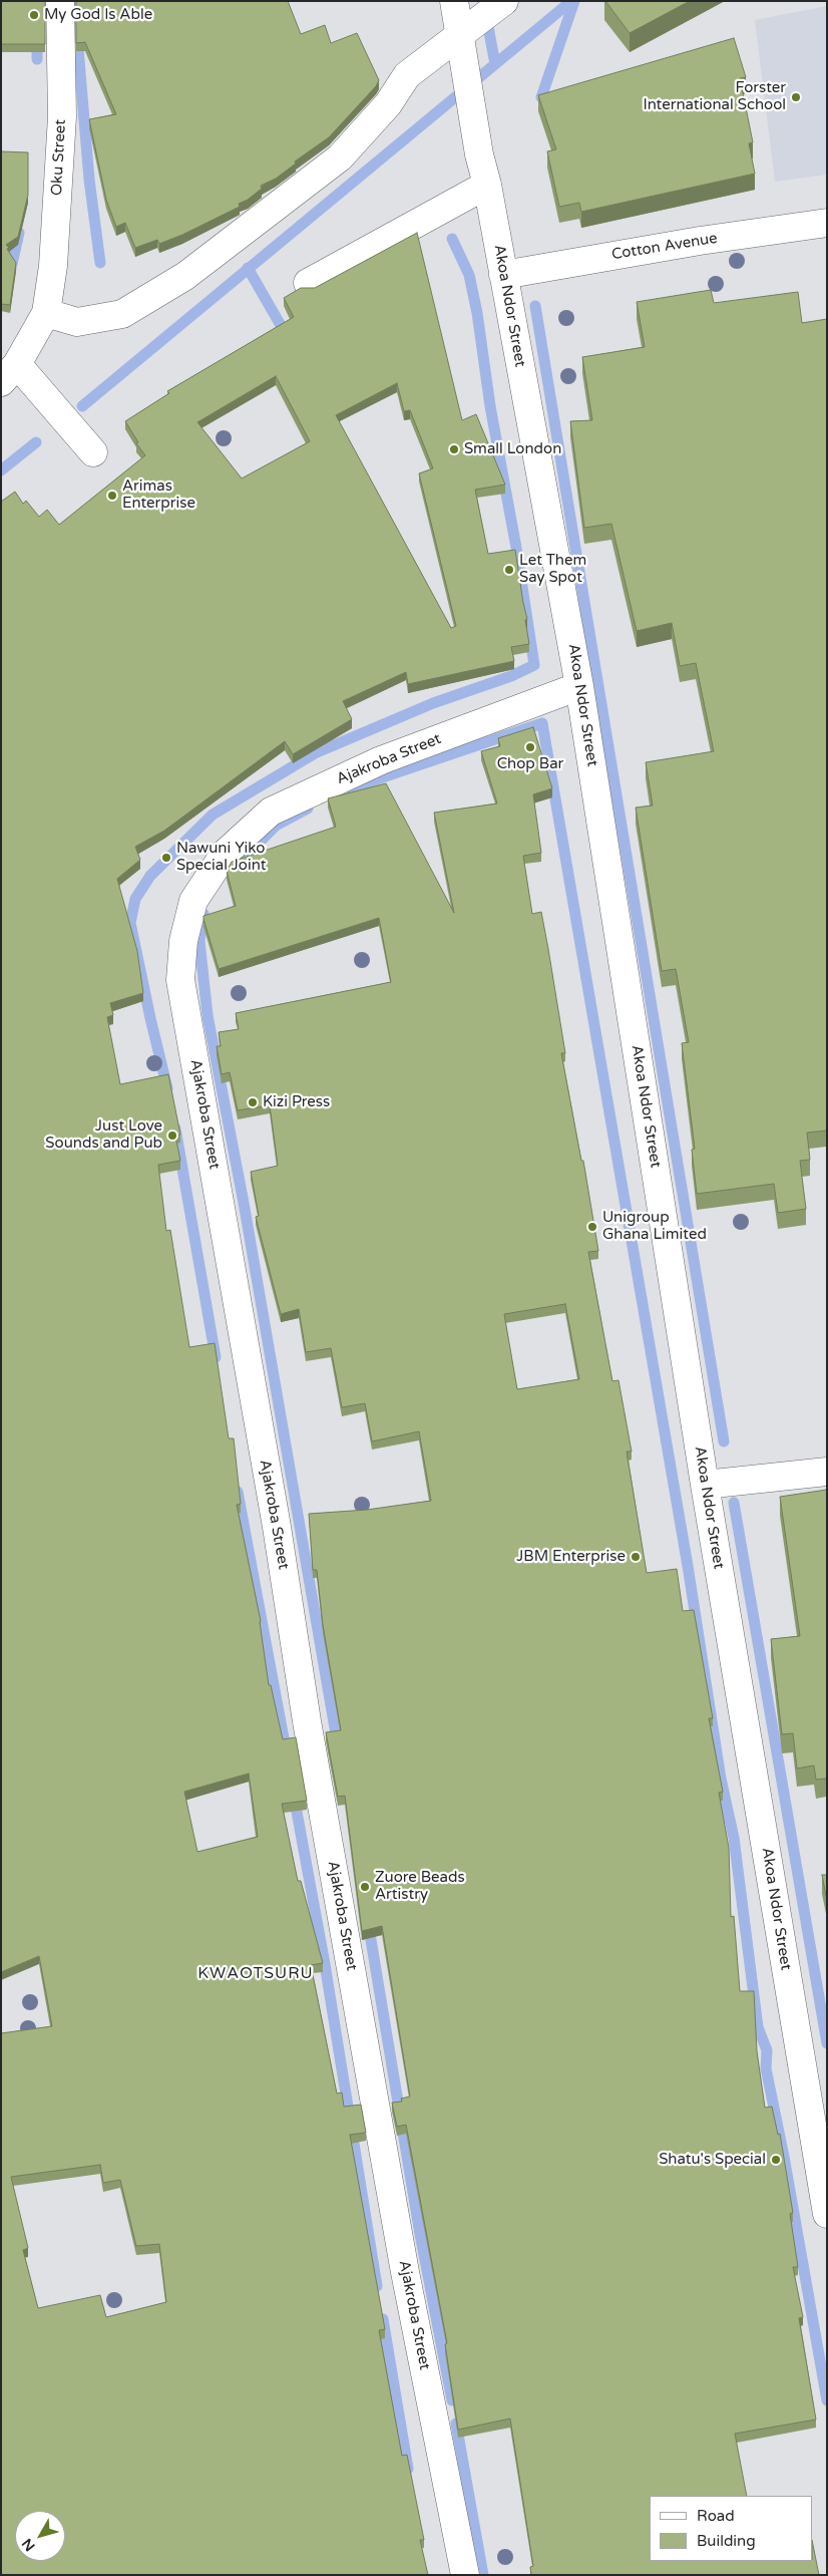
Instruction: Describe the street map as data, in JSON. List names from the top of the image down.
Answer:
{
  "streets": {
    "street": [
      "Oku Street",
      "Cotton Avenue",
      "Akoa Ndor Street",
      "Ajakroba Street"
    ]
  },
  "crossings": [
    ["Cotton Avenue", "Akoa Ndor Street"],
    ["Akoa Ndor Street", "Ajakroba Street"]
  ],
  "districts": ["KWAOTSURU"],
  "places": [
    "My God Is Able",
    "Forster International School",
    "Small London",
    "Arimas Enterprise",
    "Let Them Say Spot",
    "Chop Bar",
    "Nawuni Yiko Special Joint",
    "Kizi Press",
    "Just Love Sounds and Pub",
    "Unigroup Ghana Limited",
    "JBM Enterprise",
    "Zuore Beads Artistry",
    "Shatu's Special"
  ],
  "legend": ["Road", "Building"],
  "north": "bottom left"
}
